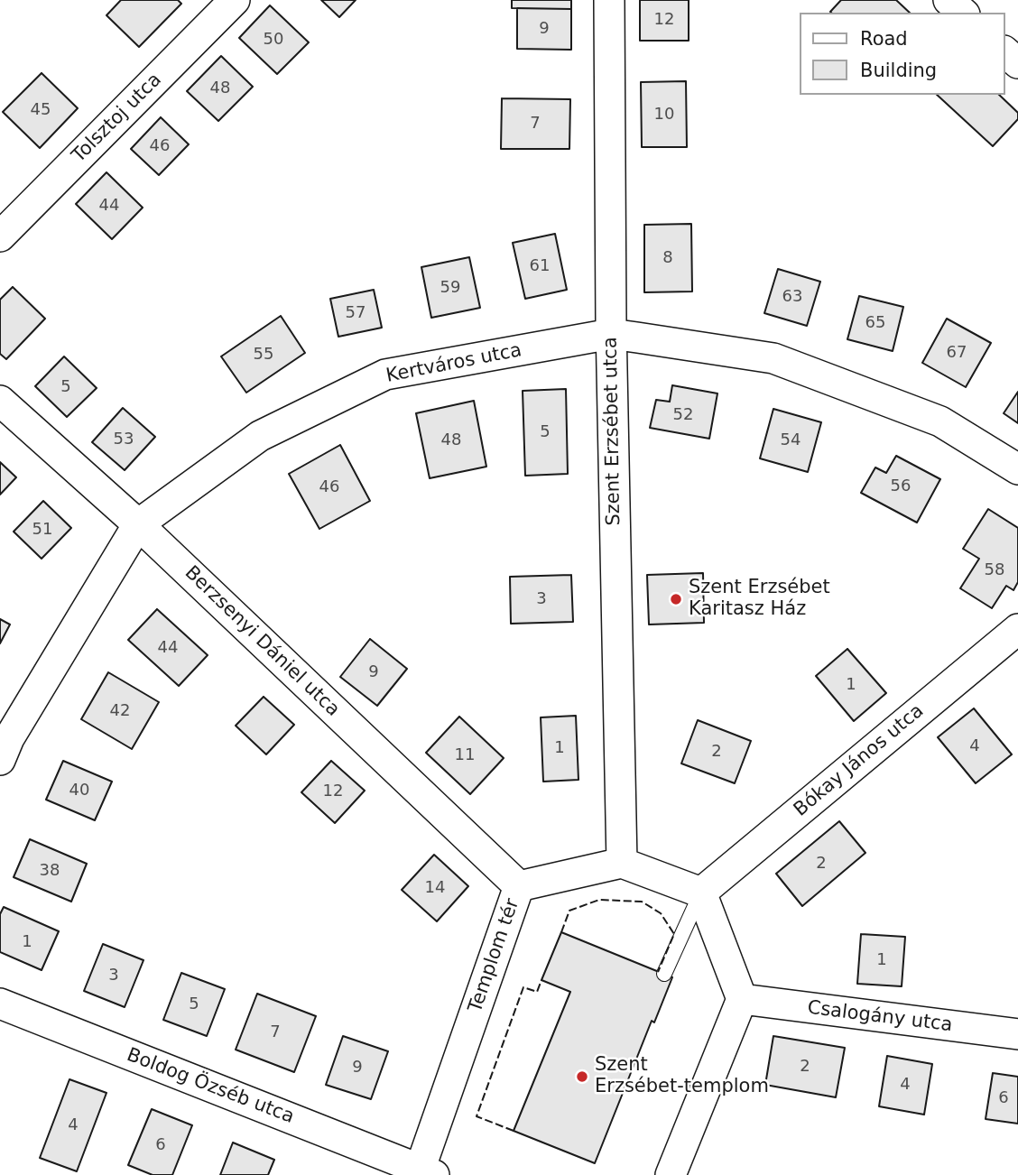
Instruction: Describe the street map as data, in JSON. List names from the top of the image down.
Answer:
{
  "streets": {
    "street": [
      "Tolsztoj utca",
      "Kertváros utca",
      "Szent Erzsébet utca",
      "Berzsenyi Dániel utca",
      "Bókay János utca",
      "Templom tér",
      "Csalogány utca",
      "Boldog Özséb utca"
    ]
  },
  "crossings": [
    ["Kertváros utca", "Szent Erzsébet utca"],
    ["Kertváros utca", "Berzsenyi Dániel utca"],
    ["Szent Erzsébet utca", "Templom tér"],
    ["Berzsenyi Dániel utca", "Templom tér"],
    ["Templom tér", "Boldog Özséb utca"]
  ],
  "places": ["Szent Erzsébet Karitasz Ház", "Szent Erzsébet-templom"],
  "house_numbers": [
    "12",
    "9",
    "50",
    "48",
    "45",
    "10",
    "7",
    "46",
    "44",
    "8",
    "61",
    "59",
    "63",
    "57",
    "65",
    "67",
    "55",
    "5",
    "52",
    "5",
    "53",
    "48",
    "54",
    "56",
    "46",
    "51",
    "58",
    "3",
    "44",
    "9",
    "1",
    "42",
    "4",
    "1",
    "2",
    "11",
    "40",
    "12",
    "2",
    "38",
    "14",
    "1",
    "1",
    "3",
    "5",
    "7",
    "2",
    "9",
    "4",
    "6",
    "4",
    "6"
  ],
  "legend": ["Road", "Building"]
}
